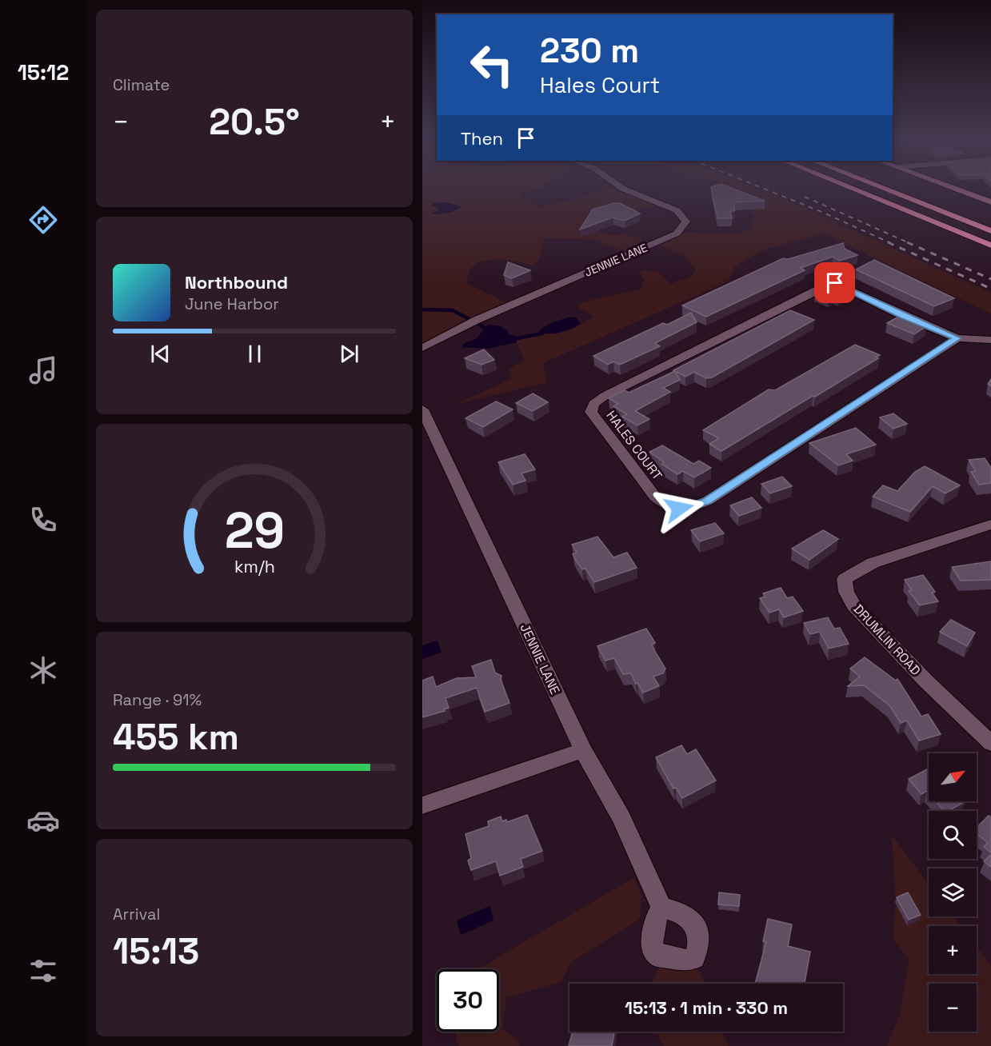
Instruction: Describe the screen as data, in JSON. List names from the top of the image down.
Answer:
{
  "streets": {
    "street": ["JENNIE LANE", "HALES COURT", "DRUMLIN ROAD"]
  },
  "north": "top right",
  "page": {
    "tabs": "15:12",
    "tile": [
      "Climate",
      ["Range · 91%", "455 km"],
      ["Arrival", "15:13"]
    ],
    "turn": ["230 m", "Hales Court"],
    "heat": ["−", "20.5°", "+"],
    "then": "Then",
    "song": ["Northbound", "June Harbor"],
    "map_buttons": ["+", "−"],
    "limit": "30",
    "trip": "15:13 · 1 min · 330 m",
    "gauge": ["29", "km/h"]
  }
}
